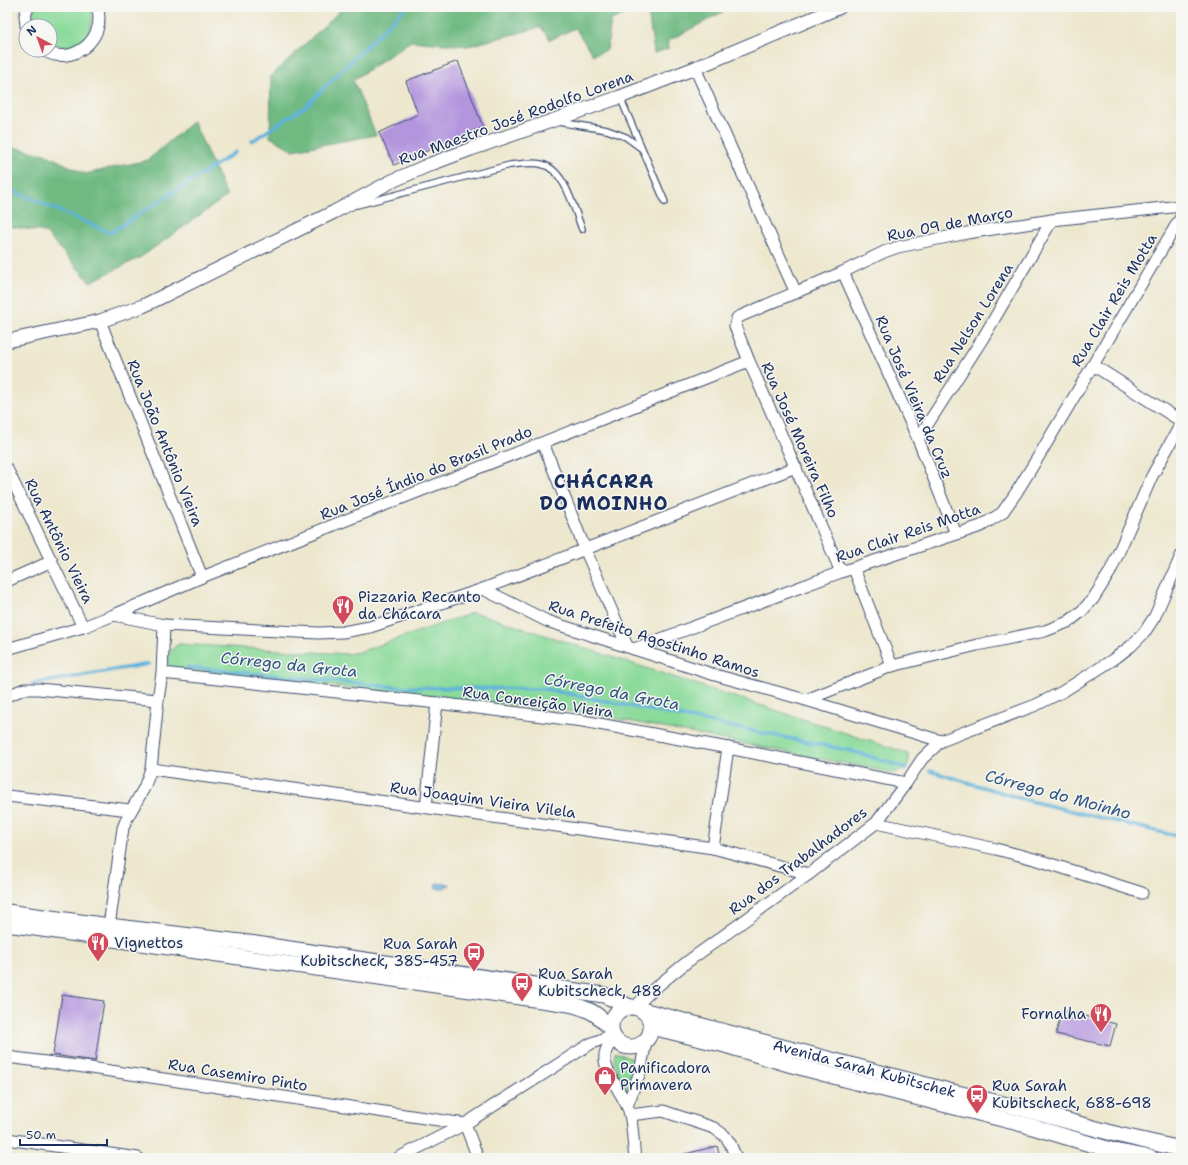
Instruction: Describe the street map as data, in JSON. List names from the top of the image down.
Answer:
{
  "streets": {
    "main road": ["Avenida Sarah Kubitschek"],
    "street": [
      "Rua Maestro José Rodolfo Lorena",
      "Rua 09 de Março",
      "Rua Clair Reis Motta",
      "Rua Nelson Lorena",
      "Rua José Vieira da Cruz",
      "Rua José Moreira Filho",
      "Rua João Antônio Vieira",
      "Rua José Índio do Brasil Prado",
      "Rua Antônio Vieira",
      "Rua Prefeito Agostinho Ramos",
      "Rua Conceição Vieira",
      "Rua Joaquim Vieira Vilela",
      "Rua dos Trabalhadores",
      "Rua Casemiro Pinto"
    ]
  },
  "crossings": [
    ["Rua Maestro José Rodolfo Lorena", "Rua João Antônio Vieira"],
    ["Rua 09 de Março", "Rua Nelson Lorena"],
    ["Rua 09 de Março", "Rua José Vieira da Cruz"],
    ["Rua 09 de Março", "Rua José Moreira Filho"],
    ["Rua Clair Reis Motta", "Rua José Vieira da Cruz"],
    ["Rua Clair Reis Motta", "Rua José Moreira Filho"],
    ["Rua Clair Reis Motta", "Rua Prefeito Agostinho Ramos"],
    ["Rua Nelson Lorena", "Rua José Vieira da Cruz"],
    ["Rua José Moreira Filho", "Rua José Índio do Brasil Prado"],
    ["Rua João Antônio Vieira", "Rua José Índio do Brasil Prado"],
    ["Rua Prefeito Agostinho Ramos", "Rua dos Trabalhadores"],
    ["Rua Conceição Vieira", "Rua dos Trabalhadores"],
    ["Rua Joaquim Vieira Vilela", "Rua dos Trabalhadores"],
    ["Rua dos Trabalhadores", "Avenida Sarah Kubitschek"]
  ],
  "districts": ["CHÁCARA DO MOINHO"],
  "water": ["Córrego da Grota", "Córrego do Moinho"],
  "places": {
    "restaurant": ["Pizzaria Recanto da Chácara", "Vignettos", "Fornalha"],
    "bus stop": ["Rua Sarah Kubitscheck, 385-457", "Rua Sarah Kubitscheck, 488", "Rua Sarah Kubitscheck, 688-698"],
    "shop": ["Panificadora Primavera"]
  },
  "scale_bar": "50 m",
  "north": "top left"
}
